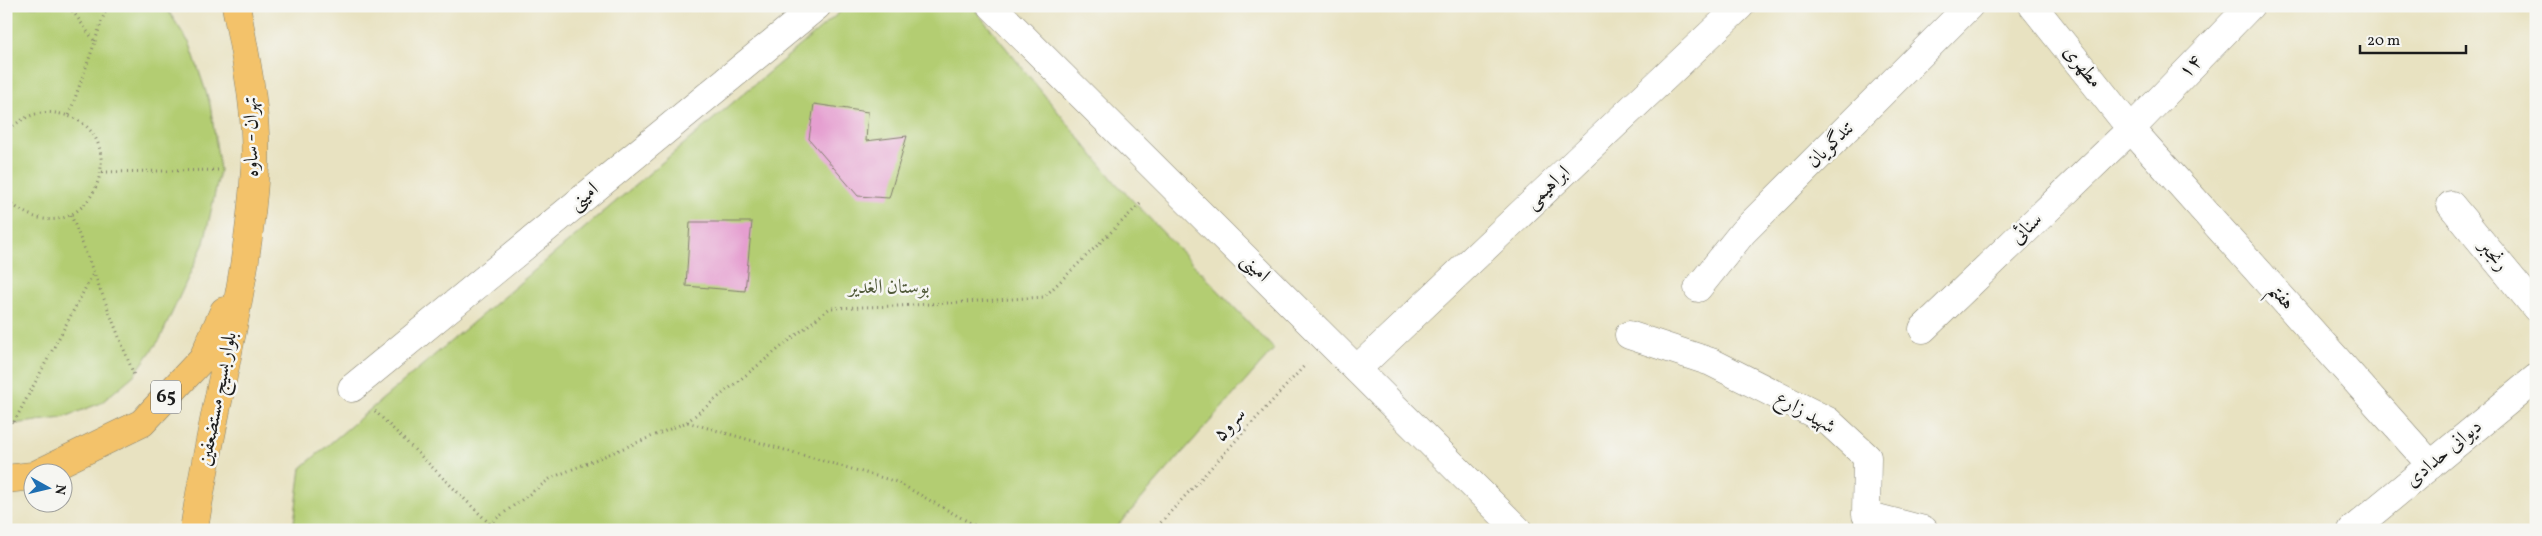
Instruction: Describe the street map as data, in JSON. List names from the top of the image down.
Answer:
{
  "streets": {
    "highway": ["تهران - ساوه", "65", "بلوار بسیج مستضعفین"],
    "street": [
      "مطهری",
      "۱۴",
      "تندگویان",
      "ابراهیمی",
      "امینی",
      "سنائی",
      "رنجبر",
      "هفتم",
      "شهید زارع",
      "دیوانی حدادی"
    ],
    "path": ["سرو۵"]
  },
  "crossings": [
    ["مطهری", "۱۴"],
    ["مطهری", "سنائی"],
    ["مطهری", "هفتم"],
    ["۱۴", "سنائی"],
    ["۱۴", "هفتم"],
    ["تهران - ساوه", "65"],
    ["تهران - ساوه", "بلوار بسیج مستضعفین"],
    ["ابراهیمی", "امینی"],
    ["امینی", "سرو۵"],
    ["سنائی", "هفتم"],
    ["هفتم", "دیوانی حدادی"],
    ["65", "بلوار بسیج مستضعفین"]
  ],
  "parks": ["بوستان الغدیر"],
  "scale_bar": "20 m",
  "north": "right"
}
